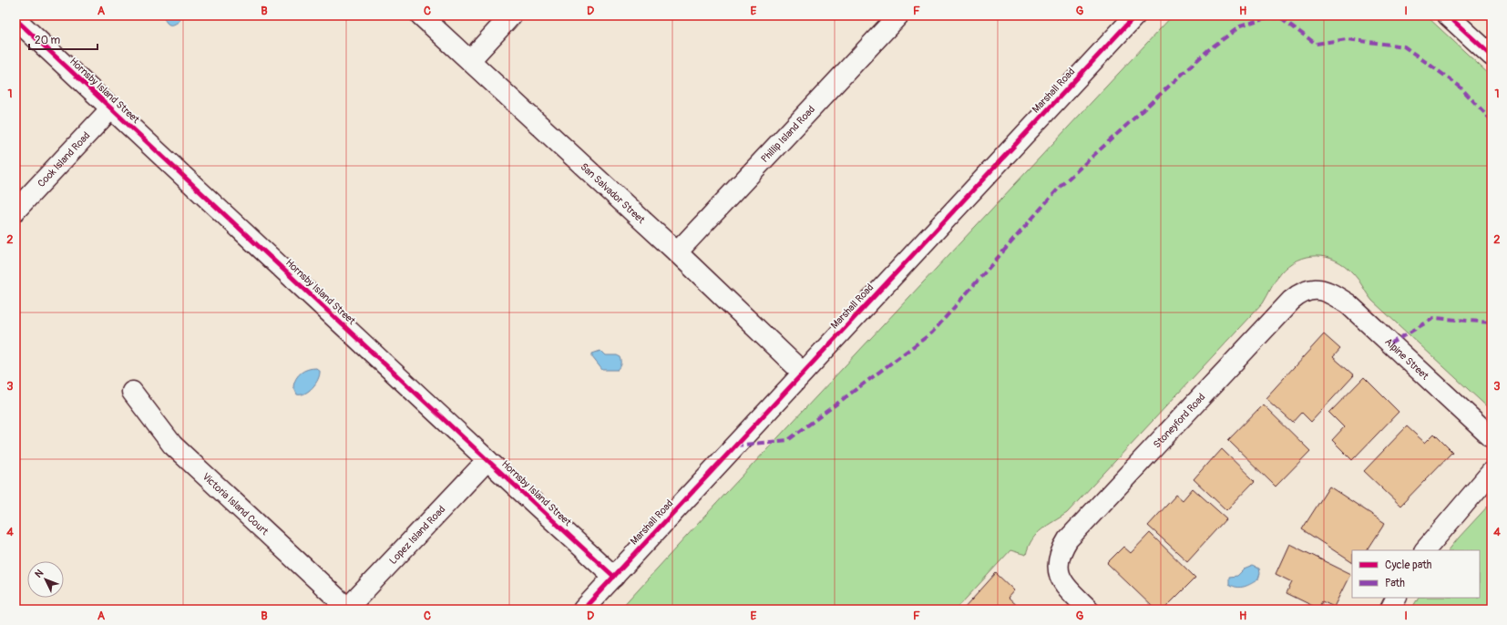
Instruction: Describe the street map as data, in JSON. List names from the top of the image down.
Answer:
{
  "streets": {
    "street": [
      "Hornsby Island Street",
      "Marshall Road",
      "Phillip Island Road",
      "Cook Island Road",
      "San Salvador Street",
      "Alpine Street",
      "Stoneyford Road",
      "Victoria Island Court",
      "Lopez Island Road"
    ]
  },
  "crossings": [
    ["Hornsby Island Street", "Marshall Road"],
    ["Hornsby Island Street", "Cook Island Road"],
    ["Hornsby Island Street", "Lopez Island Road"],
    ["Marshall Road", "San Salvador Street"],
    ["Phillip Island Road", "San Salvador Street"],
    ["Alpine Street", "Stoneyford Road"],
    ["Victoria Island Court", "Lopez Island Road"]
  ],
  "legend": ["Cycle path", "Path"],
  "scale_bar": "20 m",
  "north": "top left",
  "grid": {
    "columns": [
      "A",
      "B",
      "C",
      "D",
      "E",
      "F",
      "G",
      "H",
      "I"
    ],
    "rows": [
      "1",
      "2",
      "3",
      "4"
    ]
  }
}
